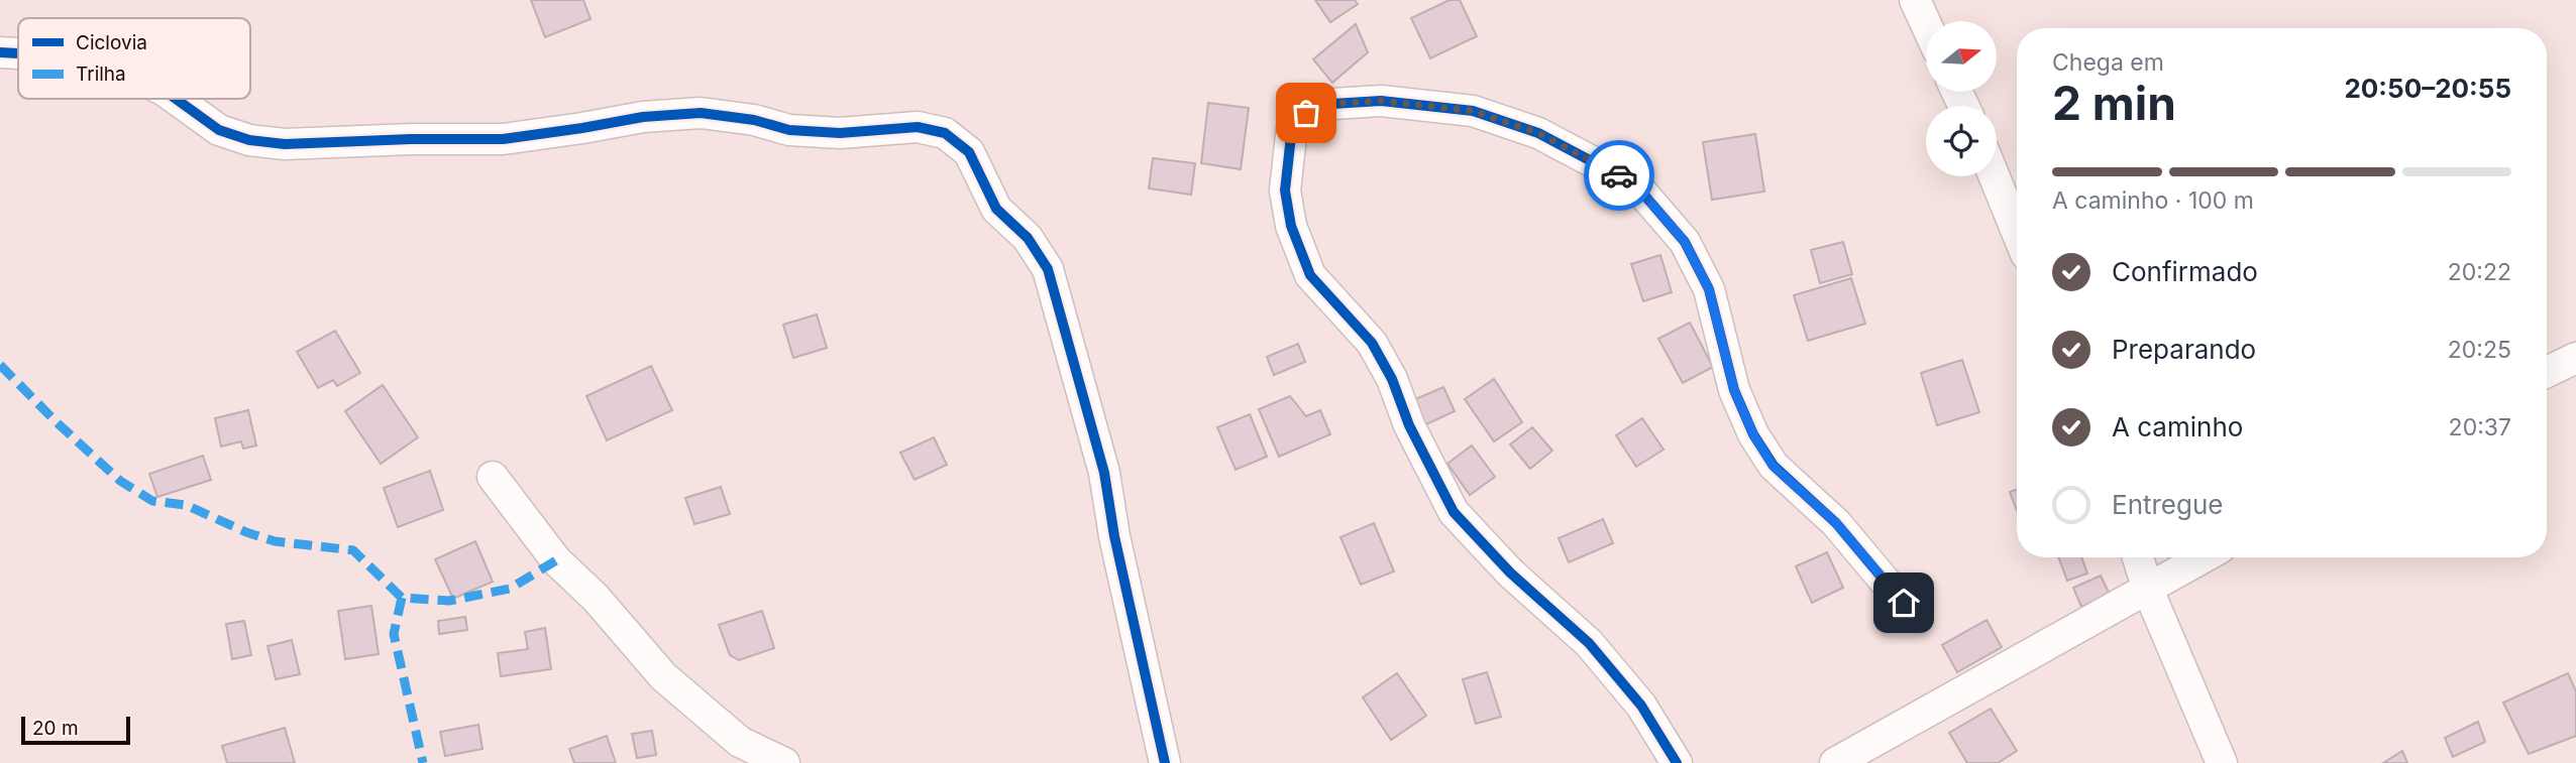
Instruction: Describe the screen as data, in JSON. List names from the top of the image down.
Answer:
{
  "legend": ["Ciclovia", "Trilha"],
  "scale_bar": "20 m",
  "north": "right",
  "page": {
    "heading": ["2 min", "Chega em", "20:50–20:55"],
    "bar": "A caminho · 100 m",
    "list": [
      ["Confirmado", "20:22"],
      ["Preparando", "20:25"],
      ["A caminho", "20:37"],
      "Entregue"
    ],
    "scale": "20 m"
  }
}
